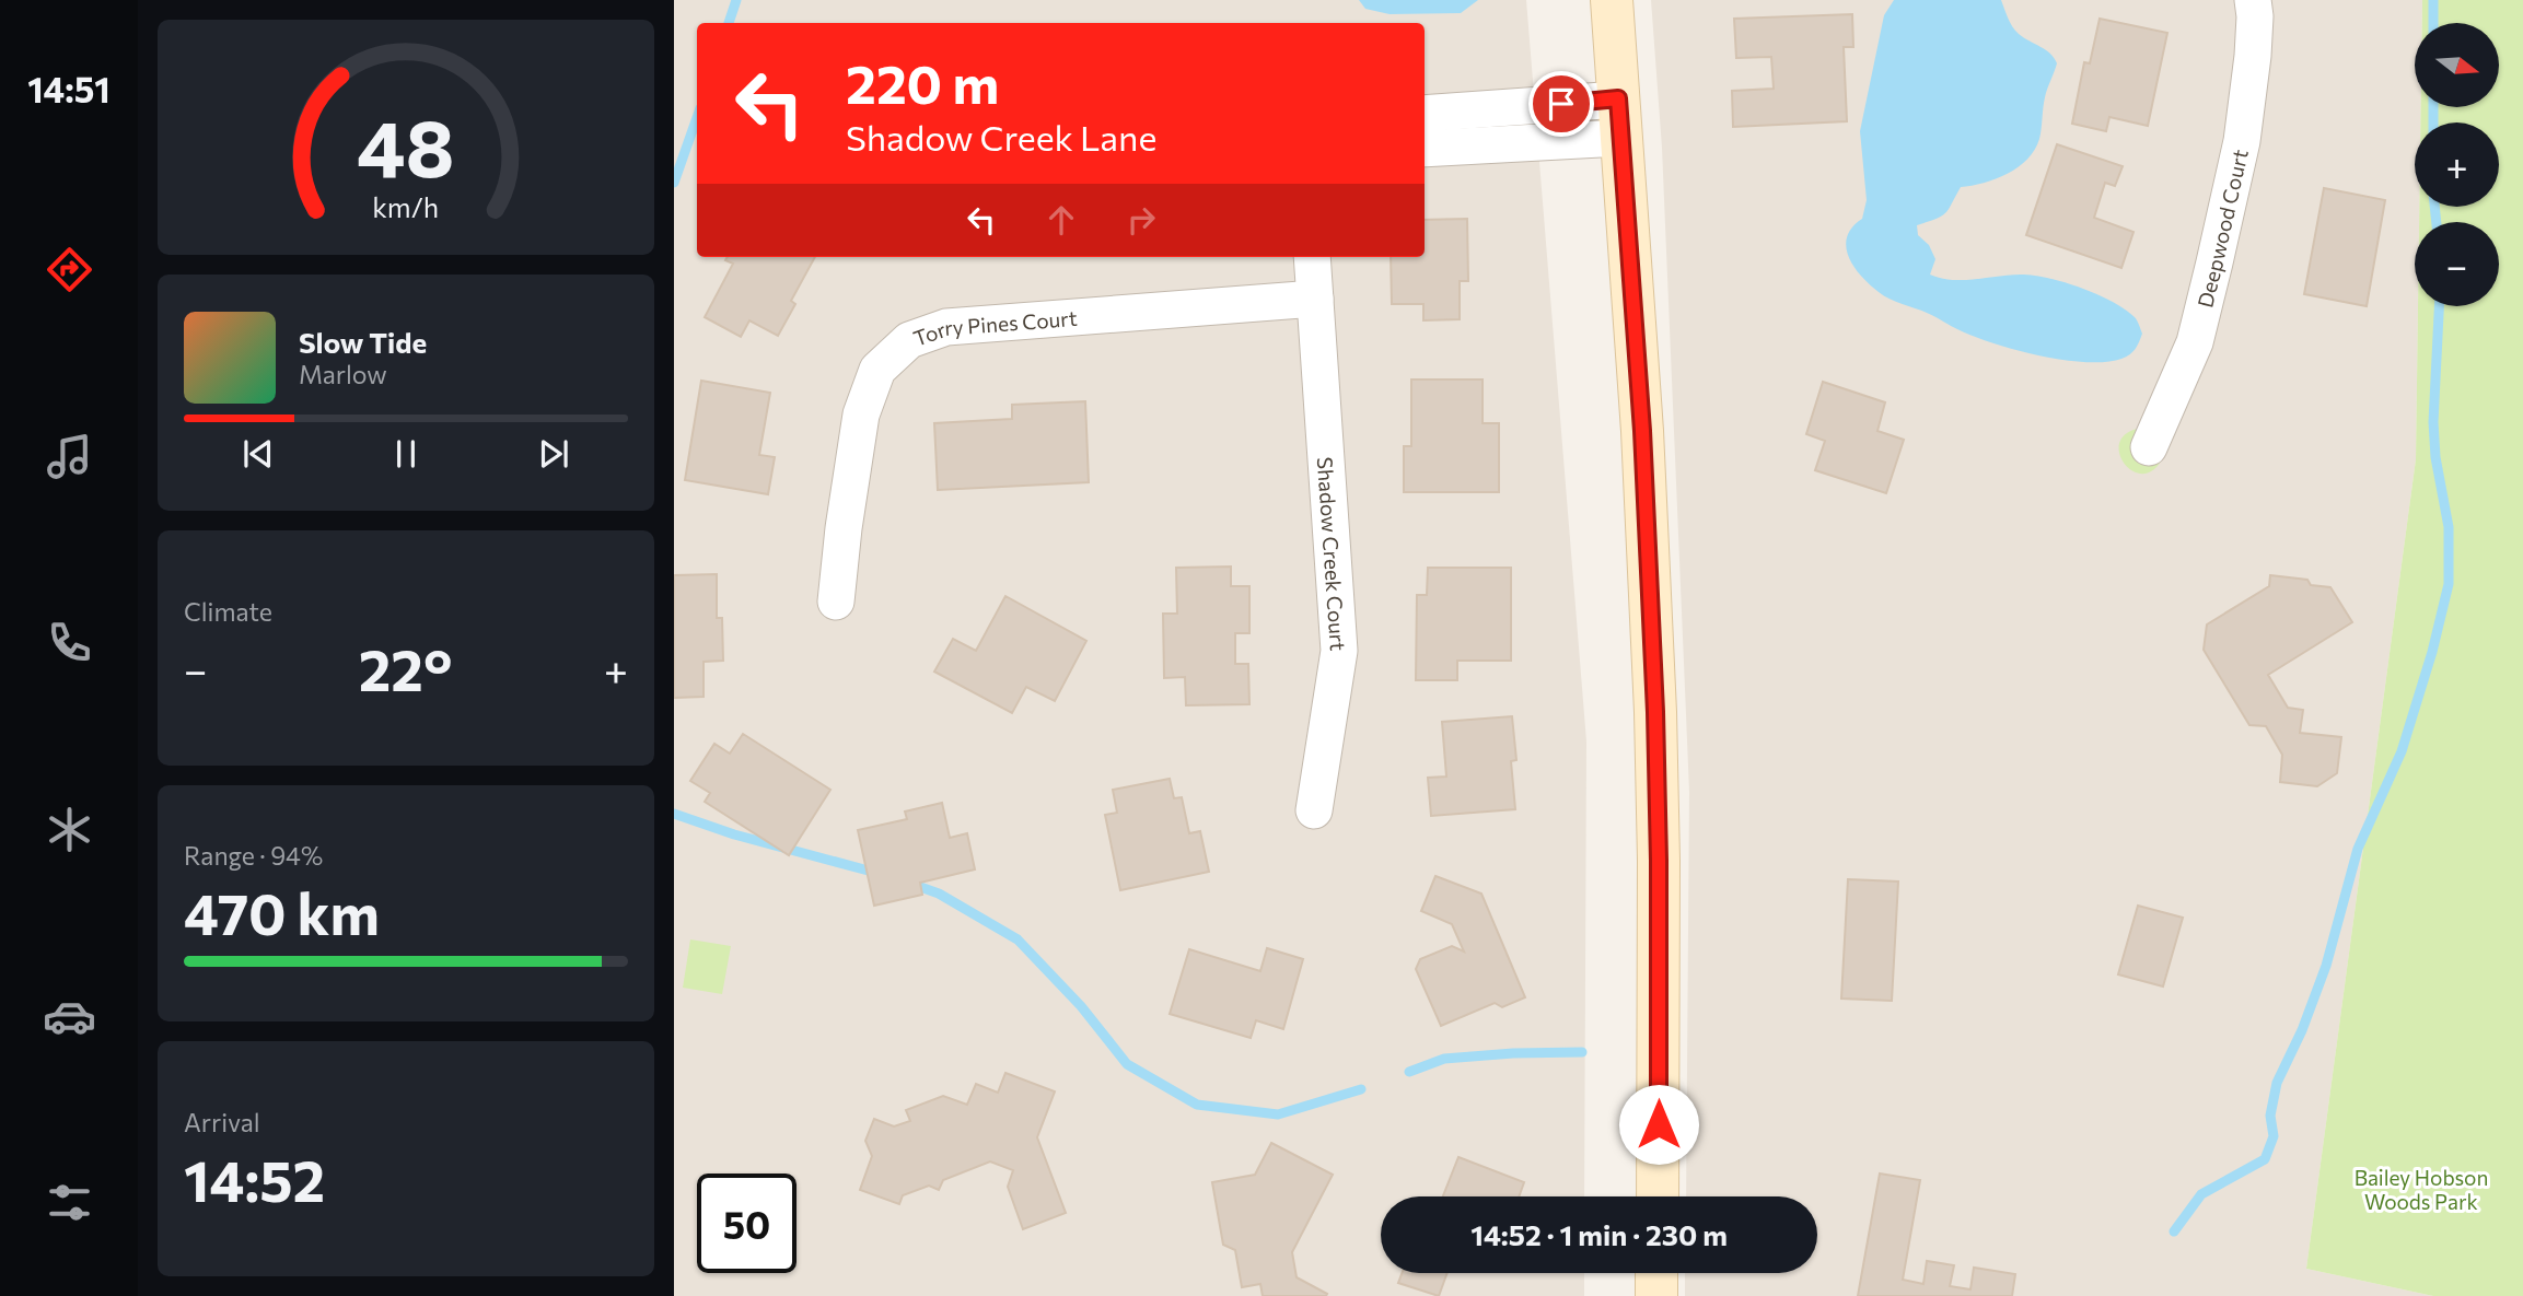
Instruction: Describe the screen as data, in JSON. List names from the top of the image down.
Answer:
{
  "streets": {
    "street": ["Deepwood Court", "Torry Pines Court", "Shadow Creek Court"]
  },
  "crossings": [
    ["Torry Pines Court", "Shadow Creek Court"]
  ],
  "parks": ["Bailey Hobson Woods Park"],
  "north": "right",
  "page": {
    "tabs": "14:51",
    "map_buttons": ["+", "−"],
    "turn": ["220 m", "Shadow Creek Lane"],
    "song": ["Slow Tide", "Marlow"],
    "tile": [
      "Climate",
      ["Range · 94%", "470 km"],
      ["Arrival", "14:52"]
    ],
    "heat": ["−", "22°", "+"],
    "limit": "50",
    "trip": "14:52 · 1 min · 230 m",
    "gauge": ["48", "km/h"]
  }
}
